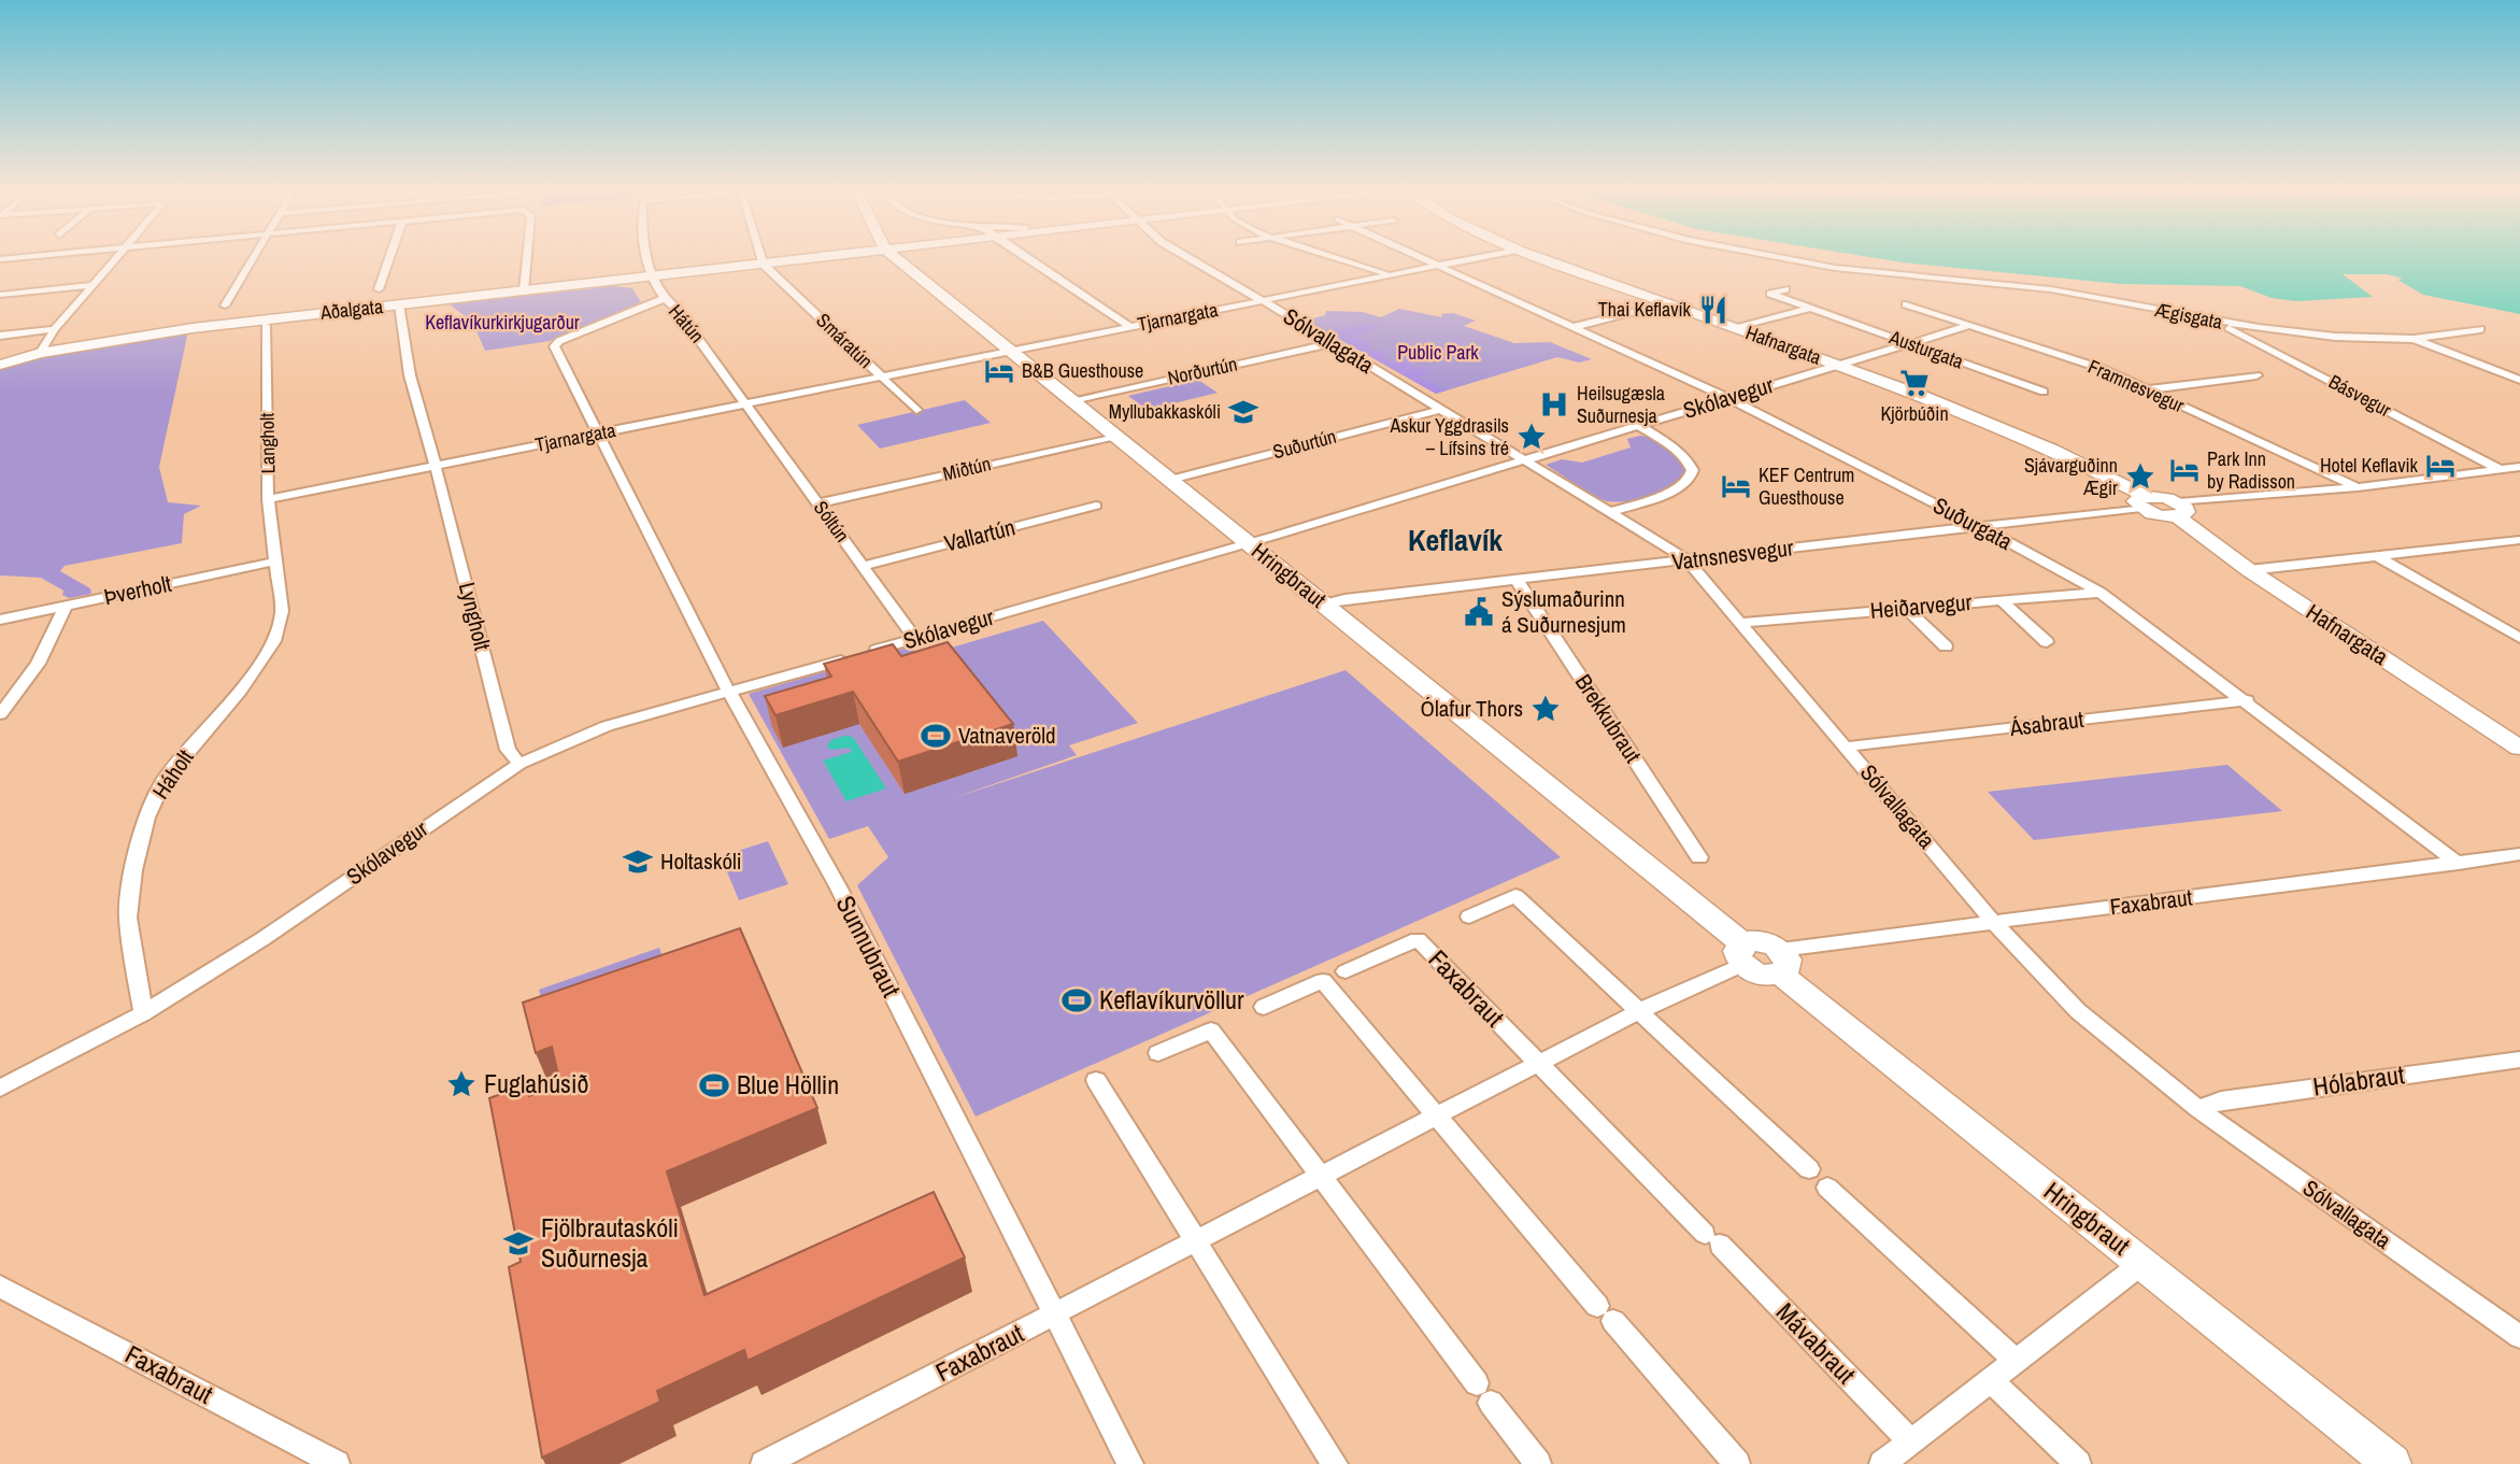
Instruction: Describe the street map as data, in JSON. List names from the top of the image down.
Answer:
{
  "streets": {
    "street": [
      "Aðalgata",
      "Ægisgata",
      "Tjarnargata",
      "Hátún",
      "Smáratún",
      "Sólvallagata",
      "Hafnargata",
      "Austurgata",
      "Norðurtún",
      "Framnesvegur",
      "Básvegur",
      "Skólavegur",
      "Langholt",
      "Suðurtún",
      "Miðtún",
      "Sóltún",
      "Suðurgata",
      "Vallartún",
      "Vatnsnesvegur",
      "Hringbraut",
      "Þverholt",
      "Heiðarvegur",
      "Lyngholt",
      "Brekkubraut",
      "Ásabraut",
      "Háholt",
      "Faxabraut",
      "Sunnubraut",
      "Hólabraut",
      "Mávabraut"
    ]
  },
  "crossings": [
    ["Aðalgata", "Hátún"],
    ["Aðalgata", "Smáratún"],
    ["Aðalgata", "Lyngholt"],
    ["Ægisgata", "Básvegur"],
    ["Tjarnargata", "Hátún"],
    ["Tjarnargata", "Smáratún"],
    ["Tjarnargata", "Sólvallagata"],
    ["Tjarnargata", "Langholt"],
    ["Tjarnargata", "Sóltún"],
    ["Tjarnargata", "Suðurgata"],
    ["Tjarnargata", "Hringbraut"],
    ["Tjarnargata", "Lyngholt"],
    ["Tjarnargata", "Sunnubraut"],
    ["Hátún", "Sóltún"],
    ["Hátún", "Sunnubraut"],
    ["Sólvallagata", "Norðurtún"],
    ["Sólvallagata", "Skólavegur"],
    ["Sólvallagata", "Suðurtún"],
    ["Sólvallagata", "Vatnsnesvegur"],
    ["Sólvallagata", "Heiðarvegur"],
    ["Sólvallagata", "Ásabraut"],
    ["Sólvallagata", "Faxabraut"],
    ["Sólvallagata", "Hólabraut"],
    ["Hafnargata", "Skólavegur"],
    ["Hafnargata", "Vatnsnesvegur"],
    ["Austurgata", "Skólavegur"],
    ["Norðurtún", "Hringbraut"],
    ["Framnesvegur", "Skólavegur"],
    ["Skólavegur", "Sóltún"],
    ["Skólavegur", "Suðurgata"],
    ["Skólavegur", "Hringbraut"],
    ["Skólavegur", "Lyngholt"],
    ["Skólavegur", "Háholt"],
    ["Skólavegur", "Sunnubraut"],
    ["Langholt", "Þverholt"],
    ["Langholt", "Háholt"],
    ["Suðurtún", "Hringbraut"],
    ["Miðtún", "Sóltún"],
    ["Miðtún", "Hringbraut"],
    ["Sóltún", "Vallartún"],
    ["Suðurgata", "Vatnsnesvegur"],
    ["Suðurgata", "Heiðarvegur"],
    ["Suðurgata", "Ásabraut"],
    ["Suðurgata", "Faxabraut"],
    ["Vatnsnesvegur", "Hringbraut"],
    ["Vatnsnesvegur", "Brekkubraut"],
    ["Hringbraut", "Faxabraut"],
    ["Þverholt", "Háholt"],
    ["Faxabraut", "Sunnubraut"],
    ["Faxabraut", "Mávabraut"]
  ],
  "districts": ["Keflavík"],
  "parks": ["Keflavíkurkirkjugarður", "Public Park"],
  "places": {
    "restaurant": ["Thai Keflavík"],
    "hotel": [
      "B&B Guesthouse",
      "Hotel Keflavik",
      "Park Inn by Radisson",
      "KEF Centrum Guesthouse"
    ],
    "supermarket": ["Kjörbúðin"],
    "hospital": ["Heilsugæsla Suðurnesja"],
    "school or university": ["Myllubakkaskóli", "Holtaskóli", "Fjölbrautaskóli Suðurnesja"],
    "place": [
      "Askur Yggdrasils – Lífsins tré",
      "Sjávarguðinn Ægir",
      "Ólafur Thors",
      "Fuglahúsið"
    ],
    "public building": ["Sýslumaðurinn á Suðurnesjum"],
    "sports": ["Vatnaveröld", "Keflavíkurvöllur", "Blue Höllin"]
  }
}
